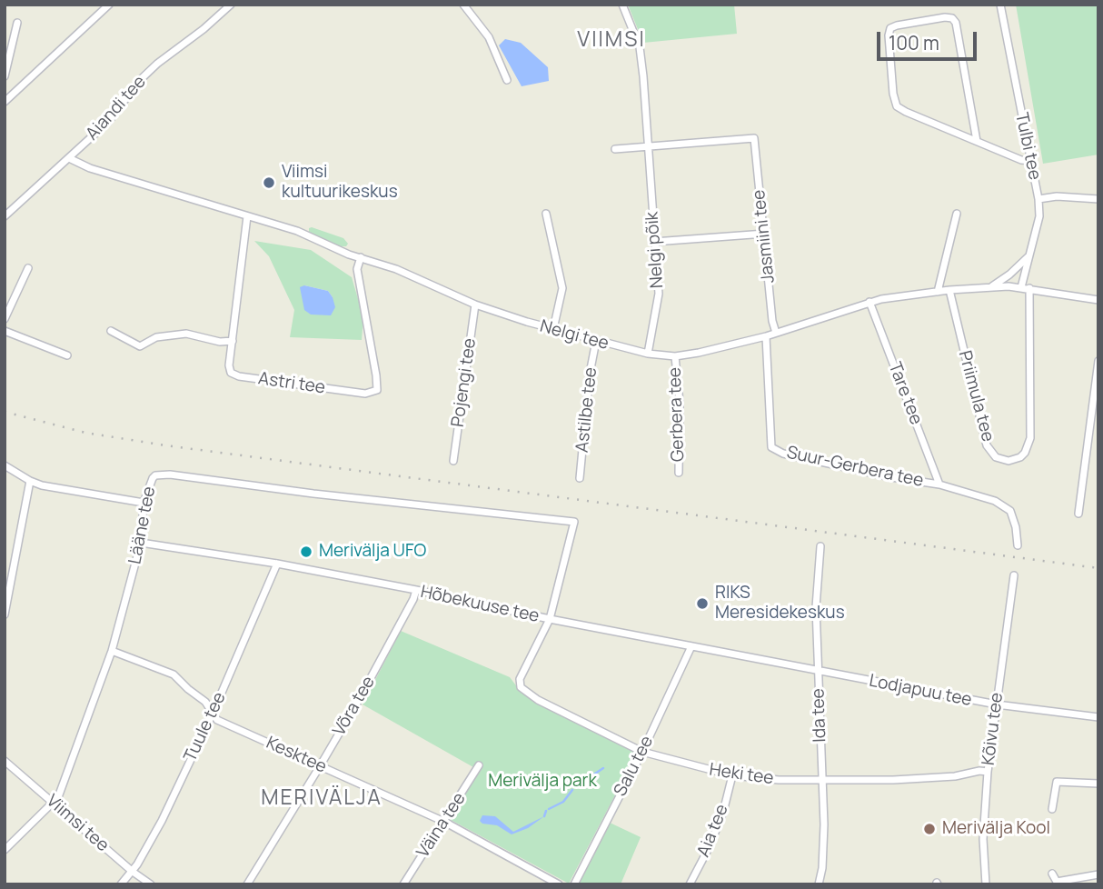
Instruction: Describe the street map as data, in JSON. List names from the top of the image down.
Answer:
{
  "streets": {
    "street": [
      "Aiandi tee",
      "Tulbi tee",
      "Jasmiini tee",
      "Nelgi põik",
      "Nelgi tee",
      "Pojengi tee",
      "Astri tee",
      "Tare tee",
      "Priimula tee",
      "Astilbe tee",
      "Gerbera tee",
      "Suur-Gerbera tee",
      "Lääne tee",
      "Hõbekuuse tee",
      "Lodjapuu tee",
      "Võra tee",
      "Ida tee",
      "Tuule tee",
      "Kõivu tee",
      "Kesktee",
      "Salu tee",
      "Heki tee",
      "Viimsi tee",
      "Väina tee",
      "Aia tee"
    ]
  },
  "crossings": [
    ["Aiandi tee", "Nelgi tee"],
    ["Tulbi tee", "Nelgi tee"],
    ["Jasmiini tee", "Nelgi põik"],
    ["Jasmiini tee", "Nelgi tee"],
    ["Nelgi põik", "Nelgi tee"],
    ["Nelgi tee", "Pojengi tee"],
    ["Nelgi tee", "Astri tee"],
    ["Nelgi tee", "Tare tee"],
    ["Nelgi tee", "Priimula tee"],
    ["Nelgi tee", "Astilbe tee"],
    ["Nelgi tee", "Gerbera tee"],
    ["Nelgi tee", "Suur-Gerbera tee"],
    ["Tare tee", "Suur-Gerbera tee"],
    ["Lääne tee", "Hõbekuuse tee"],
    ["Lääne tee", "Kesktee"],
    ["Lääne tee", "Heki tee"],
    ["Lääne tee", "Viimsi tee"],
    ["Hõbekuuse tee", "Lodjapuu tee"],
    ["Hõbekuuse tee", "Võra tee"],
    ["Hõbekuuse tee", "Ida tee"],
    ["Hõbekuuse tee", "Tuule tee"],
    ["Hõbekuuse tee", "Salu tee"],
    ["Hõbekuuse tee", "Heki tee"],
    ["Lodjapuu tee", "Ida tee"],
    ["Lodjapuu tee", "Kõivu tee"],
    ["Võra tee", "Kesktee"],
    ["Ida tee", "Heki tee"],
    ["Tuule tee", "Kesktee"],
    ["Tuule tee", "Viimsi tee"],
    ["Kõivu tee", "Heki tee"],
    ["Kesktee", "Väina tee"],
    ["Salu tee", "Heki tee"],
    ["Heki tee", "Aia tee"]
  ],
  "districts": ["VIIMSI", "MERIVÄLJA"],
  "parks": ["Merivälja park"],
  "places": [
    "Viimsi kultuurikeskus",
    "Merivälja UFO",
    "RIKS Meresidekeskus",
    "Merivälja Kool"
  ],
  "scale_bar": "100 m"
}
